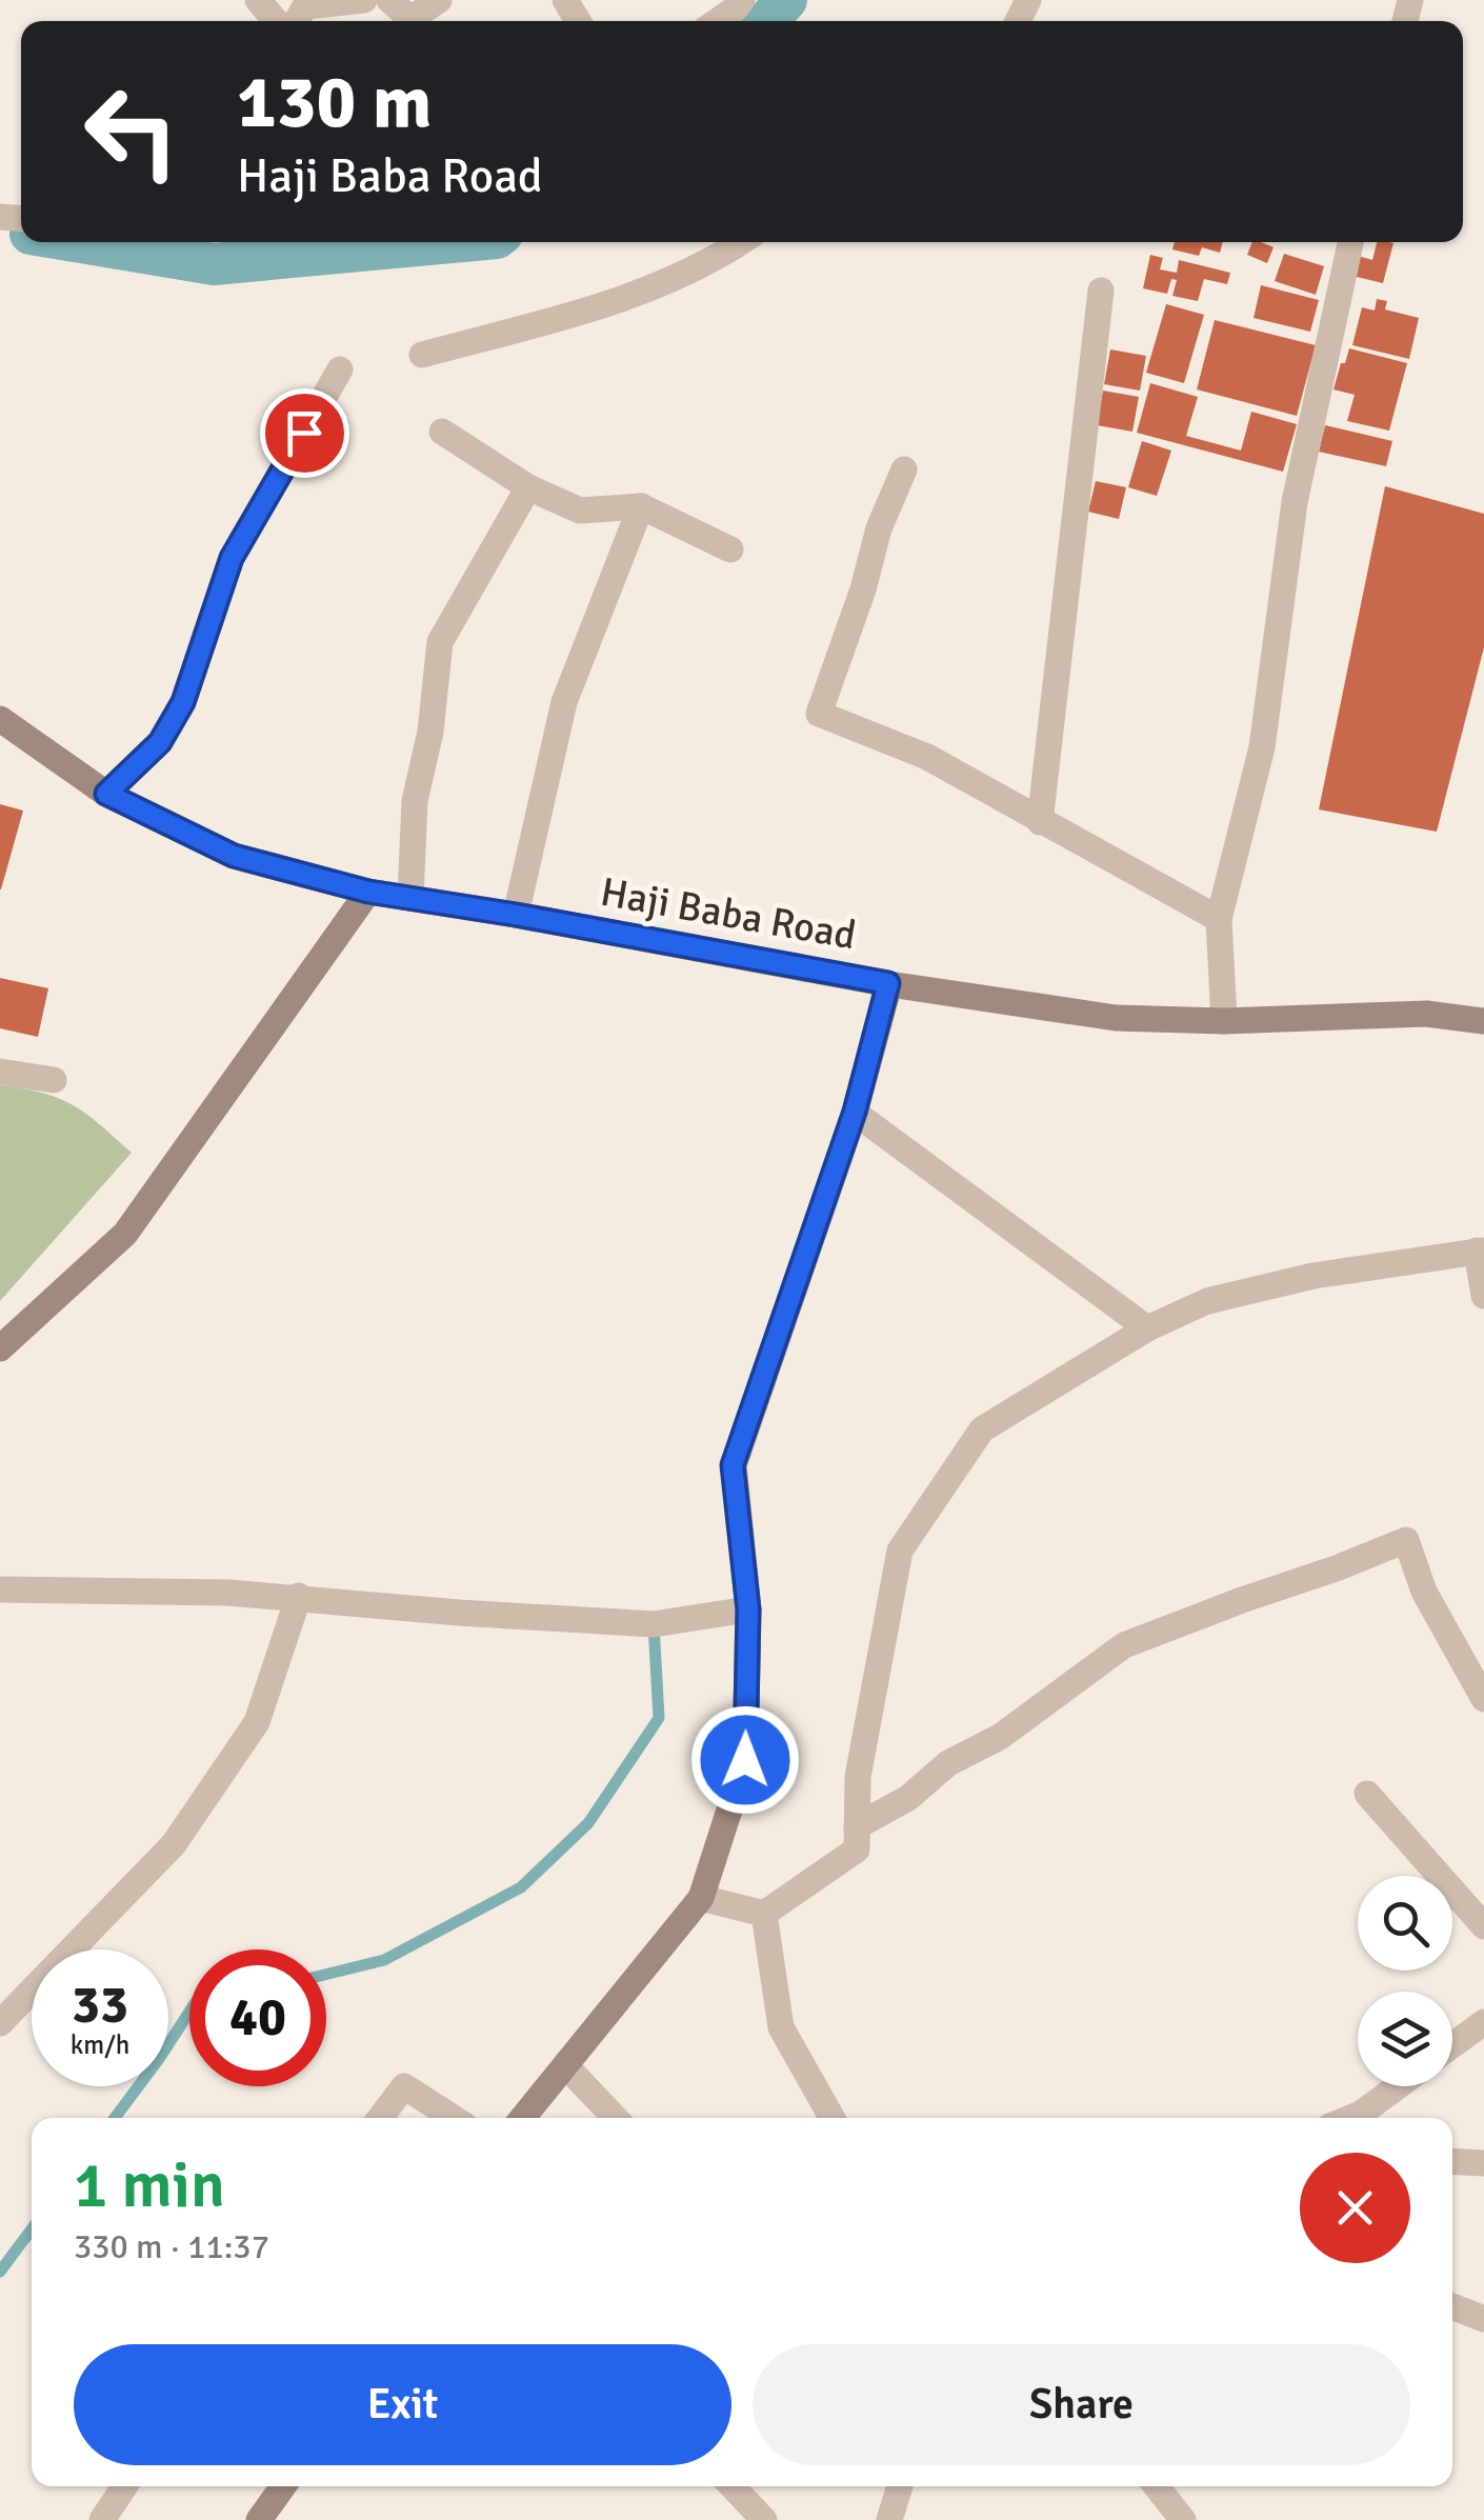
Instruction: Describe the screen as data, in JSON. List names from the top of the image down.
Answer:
{
  "streets": {
    "street": ["Haji Baba Road"]
  },
  "page": {
    "turn": ["130 m", "Haji Baba Road"],
    "speed": "33 km/h",
    "limit": "40",
    "heading": ["1 min", "330 m · 11:37"],
    "buttons": ["Exit", "Share"]
  }
}
